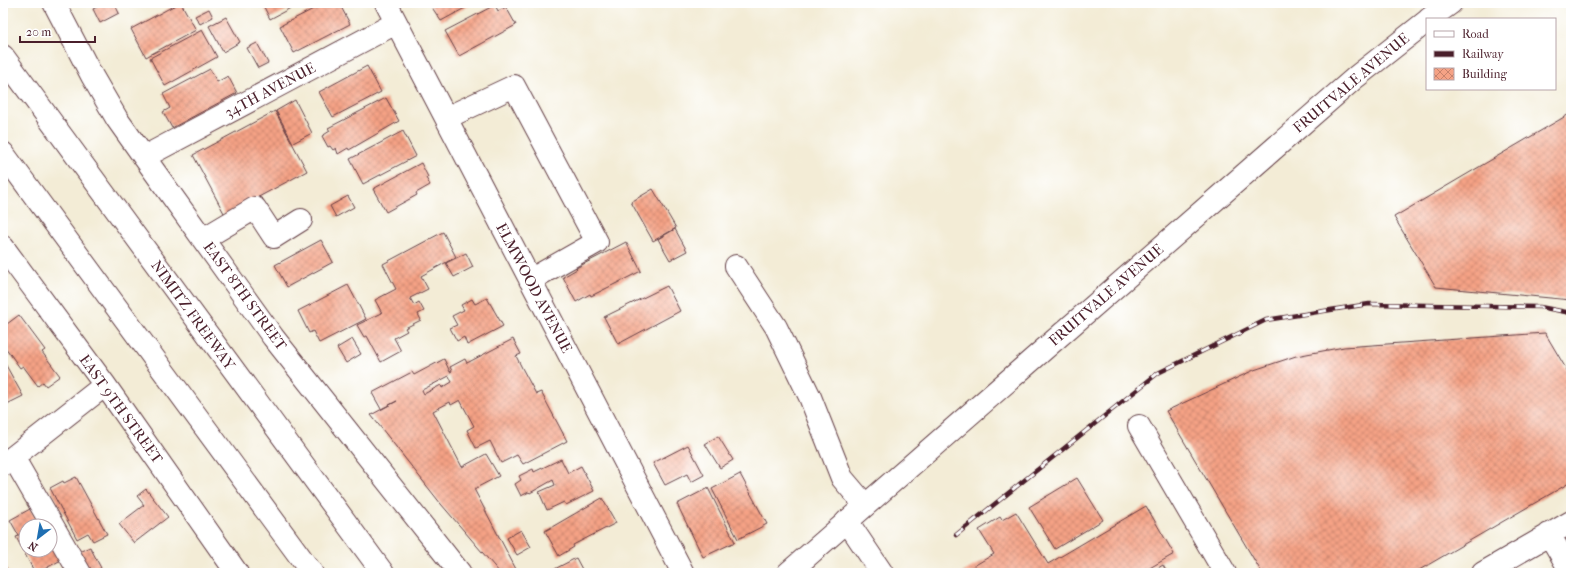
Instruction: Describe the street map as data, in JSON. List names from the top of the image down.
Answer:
{
  "streets": {
    "main road": [
      "FRUITVALE AVENUE",
      "34TH AVENUE",
      "ELMWOOD AVENUE",
      "EAST 8TH STREET",
      "NIMITZ FREEWAY",
      "EAST 9TH STREET"
    ]
  },
  "crossings": [
    ["34TH AVENUE", "ELMWOOD AVENUE"],
    ["34TH AVENUE", "EAST 8TH STREET"]
  ],
  "legend": ["Road", "Railway", "Building"],
  "scale_bar": "20 m",
  "north": "bottom left"
}
